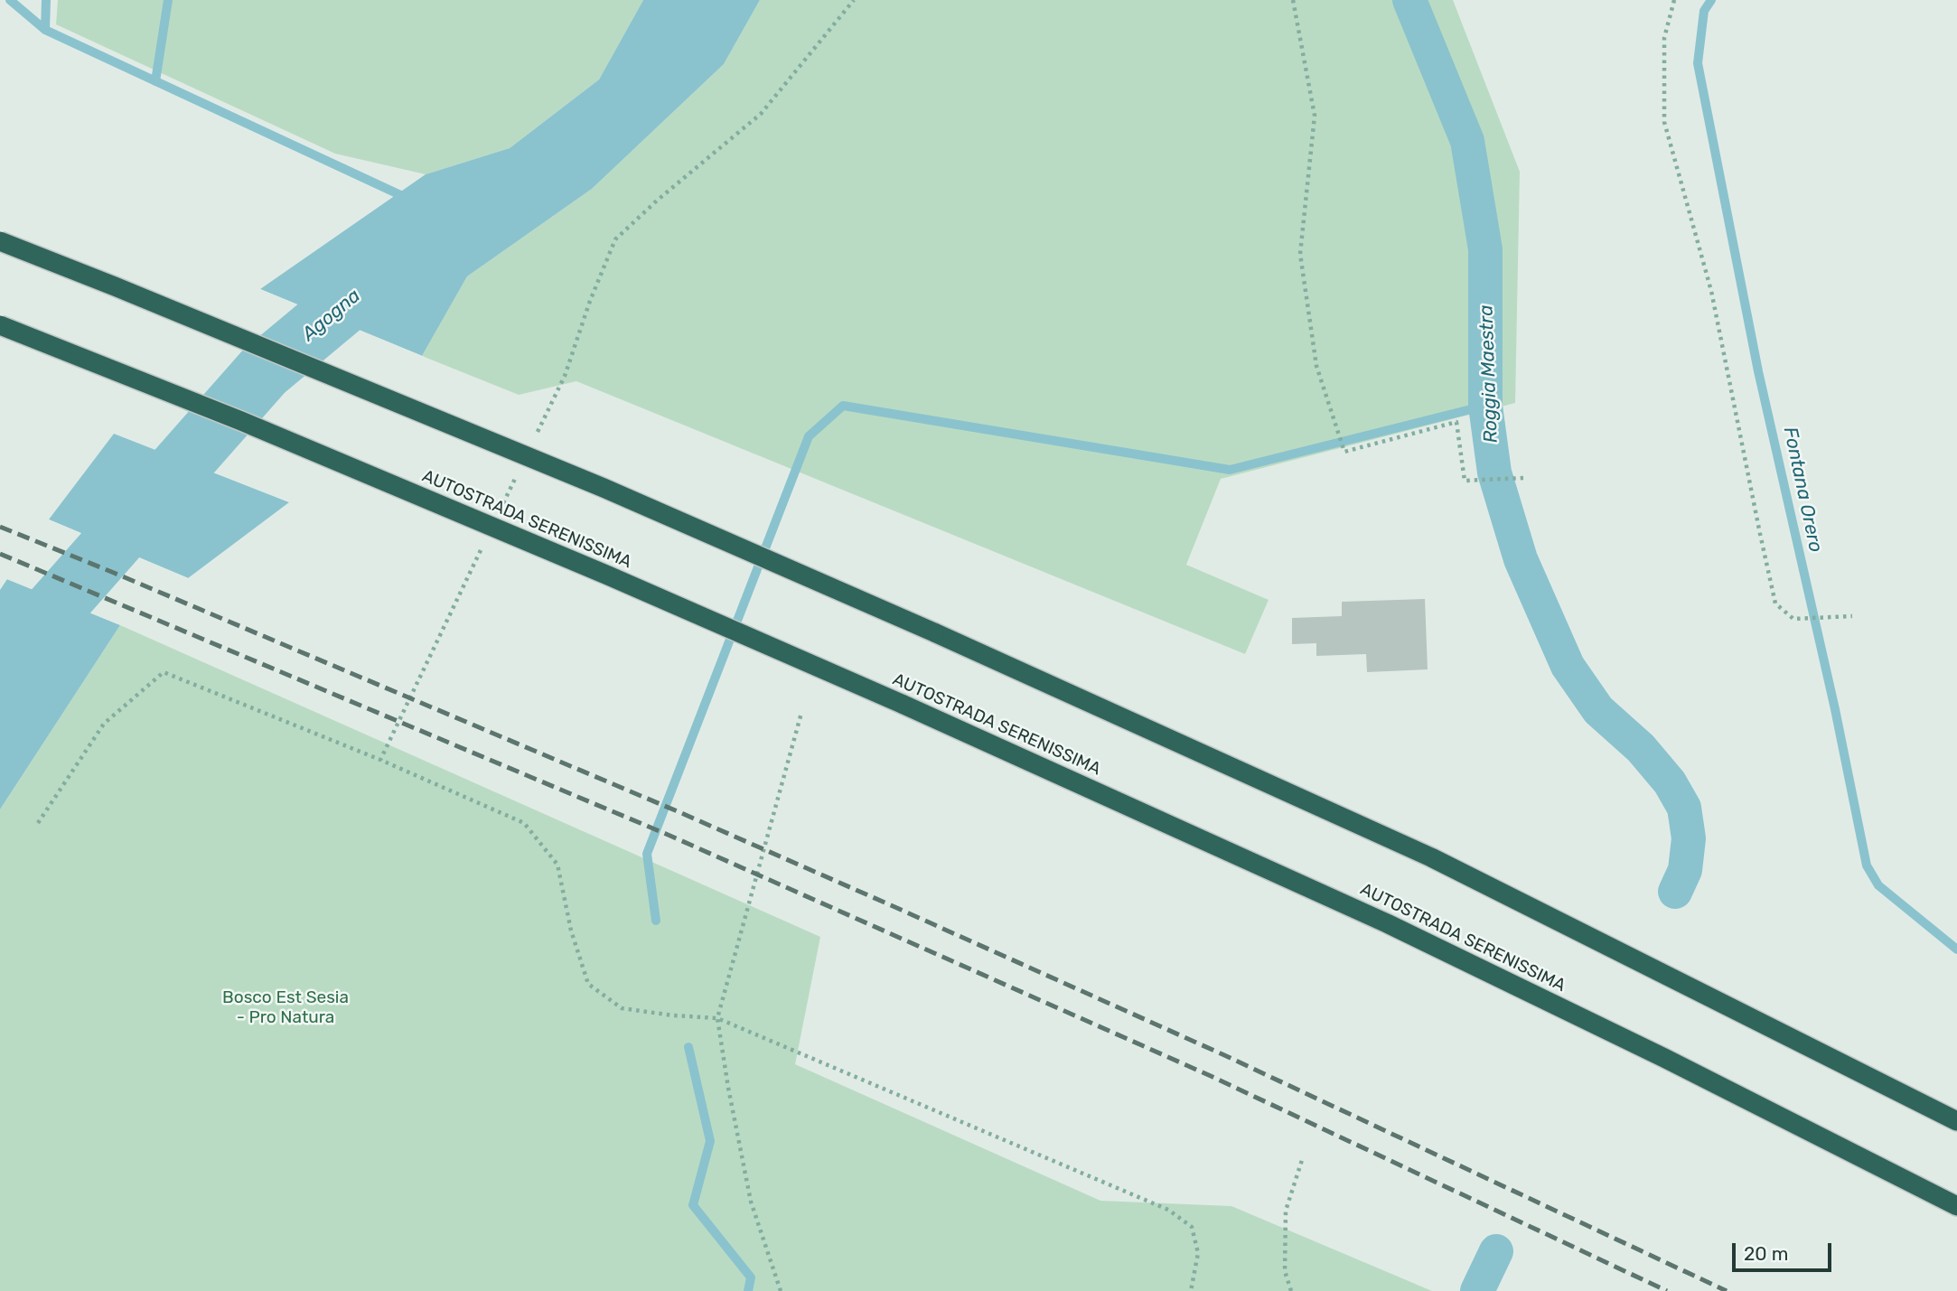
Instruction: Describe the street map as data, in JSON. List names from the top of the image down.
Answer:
{
  "streets": {
    "highway": ["AUTOSTRADA SERENISSIMA"]
  },
  "water": ["Agogna", "Roggia Maestra", "Fontana Orero"],
  "parks": ["Bosco Est Sesia - Pro Natura"],
  "scale_bar": "20 m"
}
